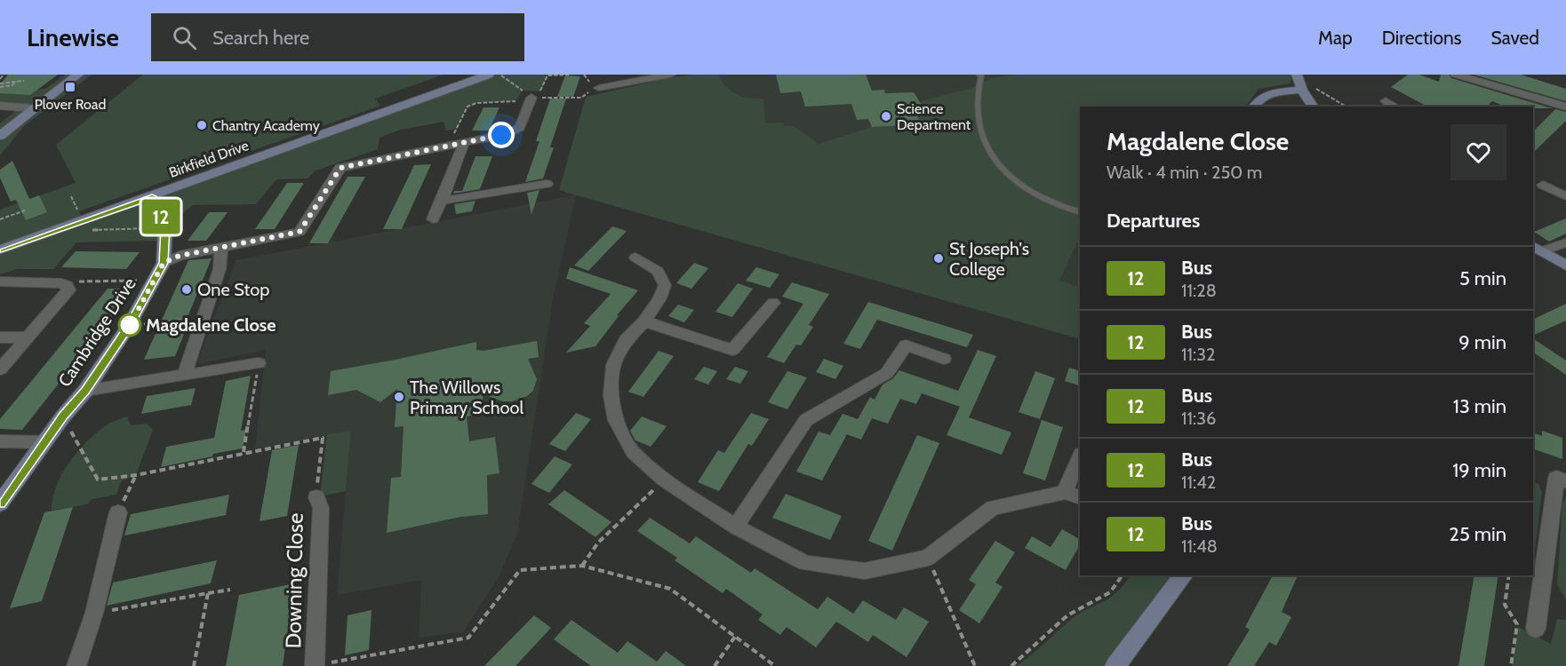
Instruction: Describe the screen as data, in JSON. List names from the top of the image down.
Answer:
{
  "streets": {
    "street": ["Birkfield Drive", "Cambridge Drive", "Downing Close"]
  },
  "crossings": [
    ["Birkfield Drive", "Cambridge Drive"]
  ],
  "places": {
    "transit": ["Plover Road"],
    "other": [
      "Science Department",
      "Chantry Academy",
      "St Joseph's College",
      "One Stop",
      "Magdalene Close",
      "The Willows Primary School"
    ]
  },
  "lines": ["bus line 12"],
  "page": {
    "header": "Linewise",
    "search": "Search here",
    "nav": ["Map", "Directions", "Saved"],
    "on_map": "12",
    "heading": [
      ["Magdalene Close", "Walk · 4 min · 250 m"],
      "Departures"
    ],
    "list": [
      {
        "mark": "12",
        "name": "Bus",
        "note": "11:28",
        "value": "5 min"
      },
      {
        "mark": "12",
        "name": "Bus",
        "note": "11:32",
        "value": "9 min"
      },
      {
        "mark": "12",
        "name": "Bus",
        "note": "11:36",
        "value": "13 min"
      },
      {
        "mark": "12",
        "name": "Bus",
        "note": "11:42",
        "value": "19 min"
      },
      {
        "mark": "12",
        "name": "Bus",
        "note": "11:48",
        "value": "25 min"
      }
    ]
  }
}
